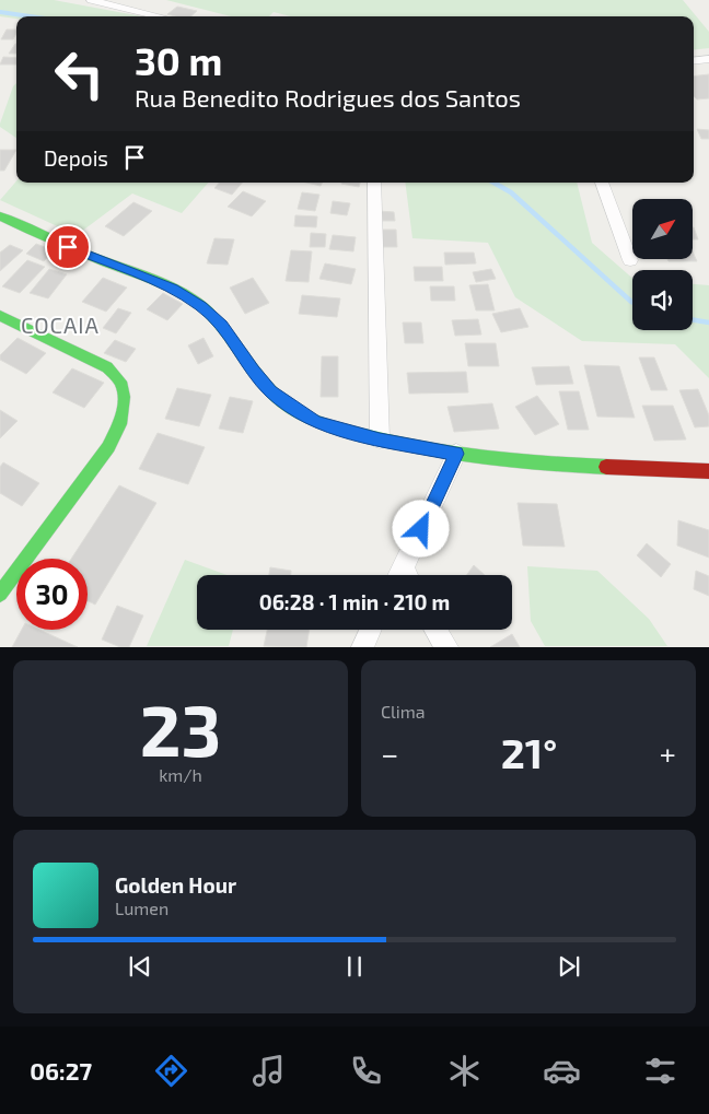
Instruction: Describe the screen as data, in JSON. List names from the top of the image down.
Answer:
{
  "districts": ["COCAIA"],
  "north": "top right",
  "page": {
    "turn": ["30 m", "Rua Benedito Rodrigues dos Santos"],
    "then": "Depois",
    "limit": "30",
    "trip": "06:28 · 1 min · 210 m",
    "tile": [
      ["23", "km/h"],
      "Clima"
    ],
    "heat": ["−", "21°", "+"],
    "song": ["Golden Hour", "Lumen"],
    "tabs": "06:27"
  }
}
